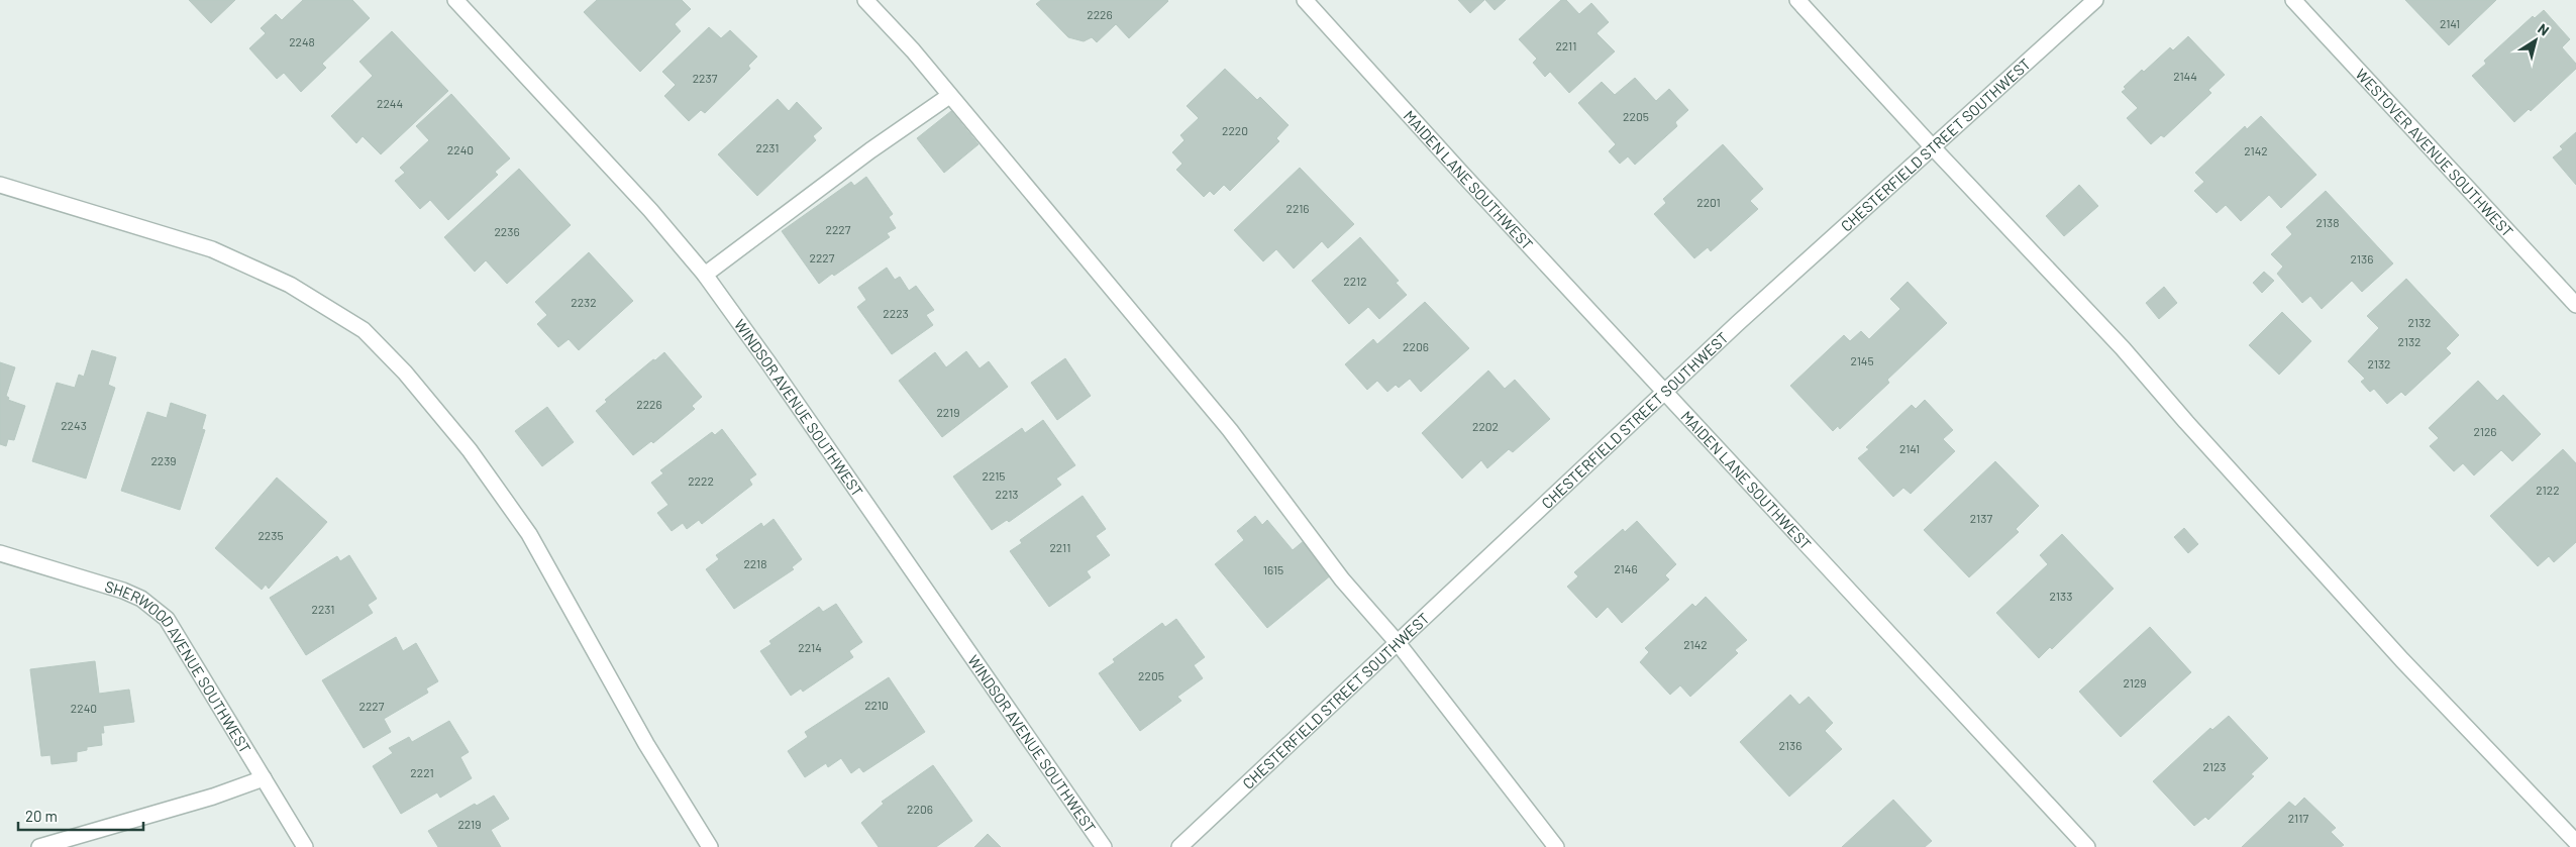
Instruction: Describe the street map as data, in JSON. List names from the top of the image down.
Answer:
{
  "streets": {
    "street": [
      "CHESTERFIELD STREET SOUTHWEST",
      "WESTOVER AVENUE SOUTHWEST",
      "MAIDEN LANE SOUTHWEST",
      "WINDSOR AVENUE SOUTHWEST",
      "SHERWOOD AVENUE SOUTHWEST"
    ]
  },
  "crossings": [
    ["CHESTERFIELD STREET SOUTHWEST", "MAIDEN LANE SOUTHWEST"]
  ],
  "house_numbers": [
    "2226",
    "2141",
    "2248",
    "2211",
    "2144",
    "2237",
    "2244",
    "2205",
    "2220",
    "2231",
    "2240",
    "2142",
    "2201",
    "2216",
    "2138",
    "2227",
    "2236",
    "2227",
    "2136",
    "2212",
    "2232",
    "2223",
    "2132",
    "2132",
    "2206",
    "2145",
    "2132",
    "2226",
    "2219",
    "2243",
    "2202",
    "2126",
    "2141",
    "2239",
    "2215",
    "2222",
    "2122",
    "2213",
    "2137",
    "2235",
    "2211",
    "2218",
    "2146",
    "1615",
    "2133",
    "2231",
    "2142",
    "2214",
    "2205",
    "2129",
    "2210",
    "2227",
    "2240",
    "2136",
    "2123",
    "2221",
    "2206",
    "2117",
    "2219"
  ],
  "scale_bar": "20 m",
  "north": "top right"
}
